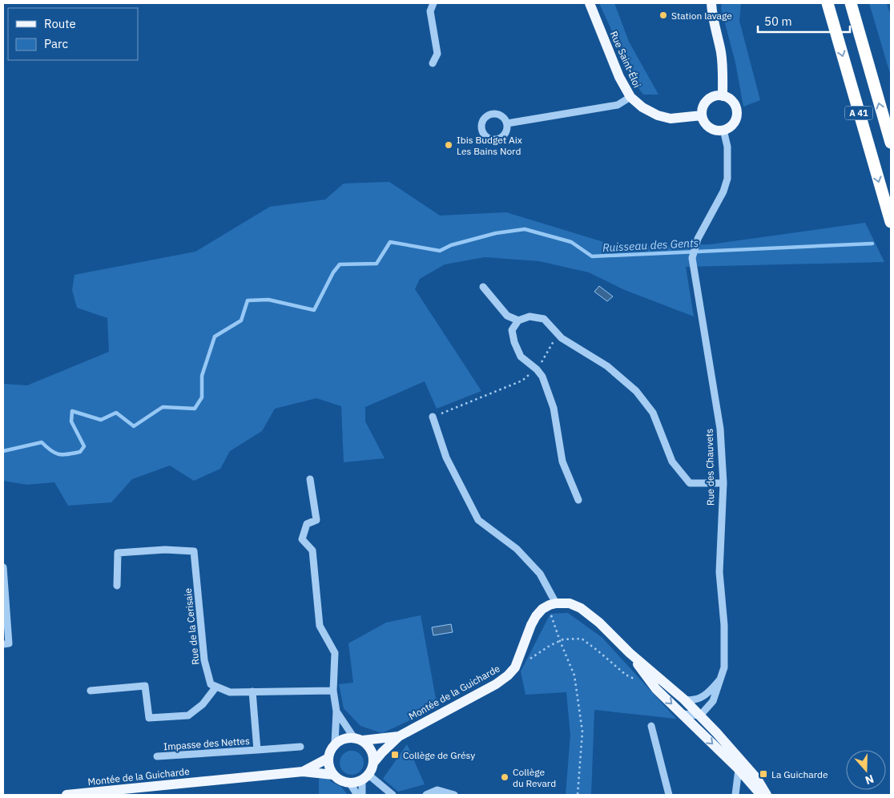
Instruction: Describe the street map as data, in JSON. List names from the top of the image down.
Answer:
{
  "streets": {
    "highway": ["A 41"],
    "main road": ["Rue Saint-Éloi", "Montée de la Guicharde"],
    "street": ["Rue des Chauvets", "Rue de la Cerisaie", "Impasse des Nettes"]
  },
  "crossings": [
    ["Rue Saint-Éloi", "Rue des Chauvets"]
  ],
  "water": ["Ruisseau des Gents"],
  "places": {
    "other": ["Station lavage", "Ibis Budget Aix Les Bains Nord", "Collège du Revard"],
    "transit": ["Collège de Grésy", "La Guicharde"]
  },
  "legend": ["Route", "Parc"],
  "scale_bar": "50 m",
  "north": "bottom"
}
